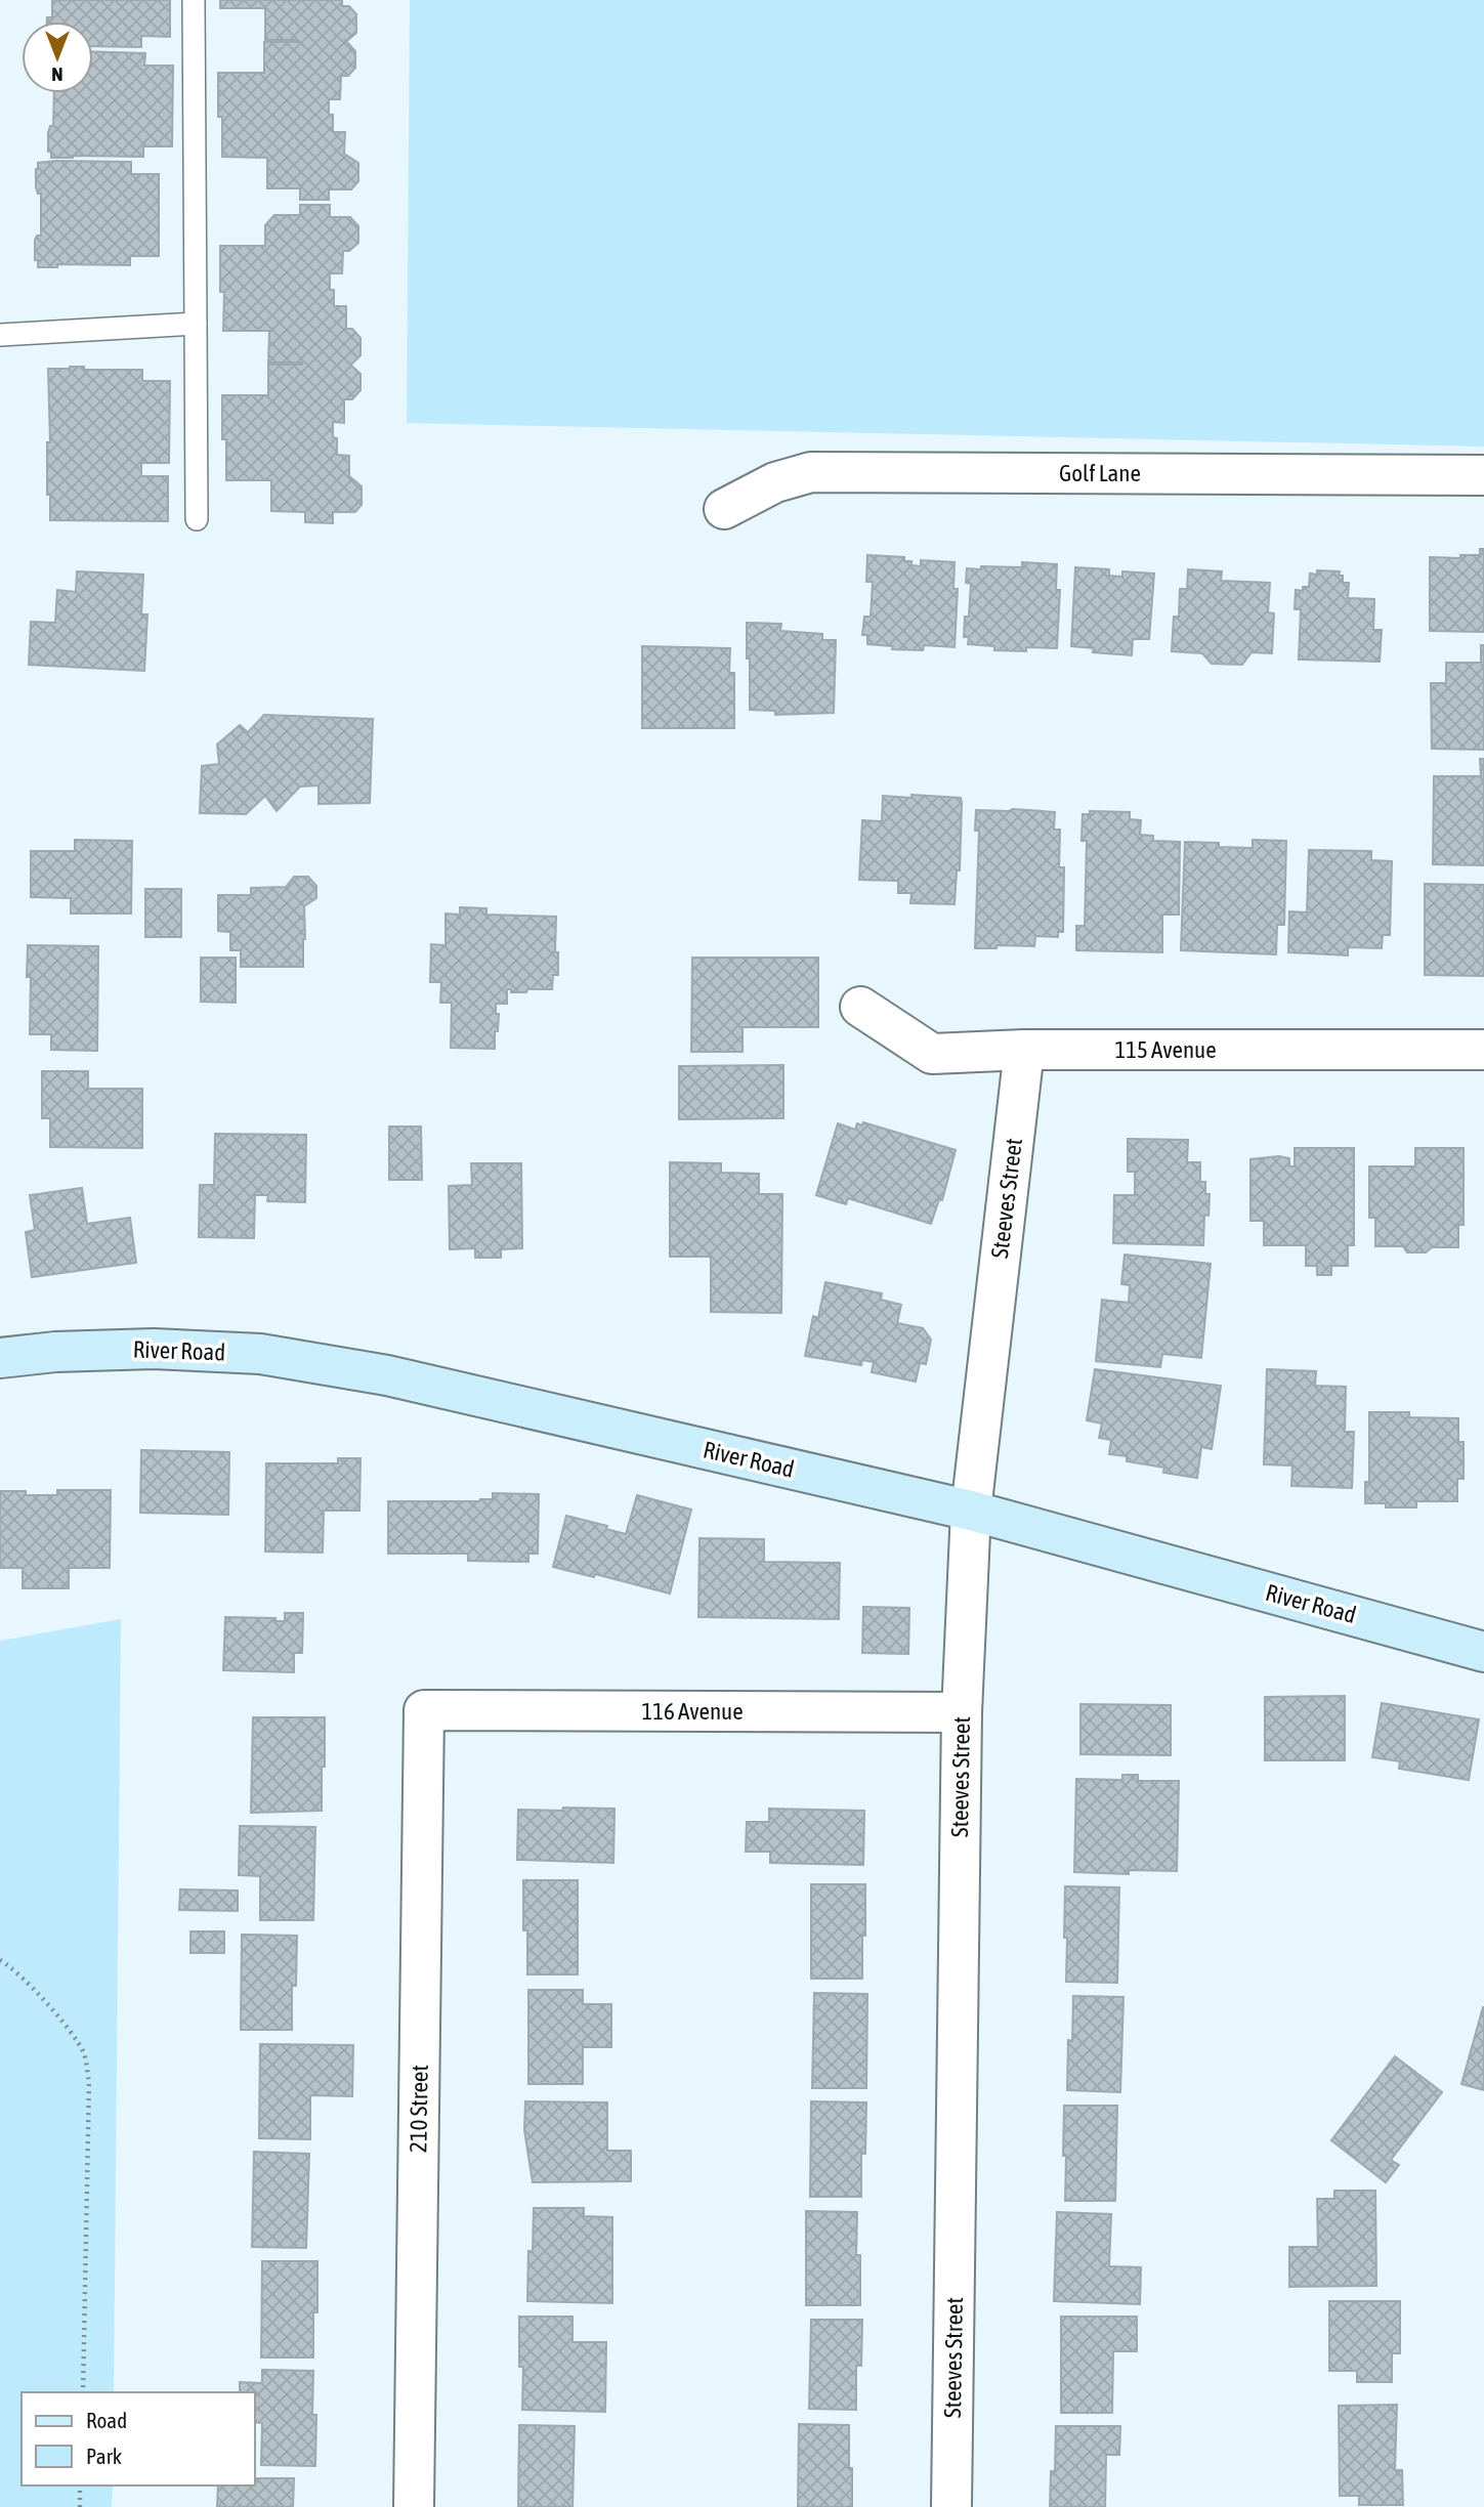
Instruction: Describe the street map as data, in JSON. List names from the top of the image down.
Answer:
{
  "streets": {
    "street": [
      "Golf Lane",
      "115 Avenue",
      "Steeves Street",
      "River Road",
      "116 Avenue",
      "210 Street"
    ]
  },
  "crossings": [
    ["115 Avenue", "Steeves Street"],
    ["Steeves Street", "River Road"],
    ["Steeves Street", "116 Avenue"],
    ["116 Avenue", "210 Street"]
  ],
  "legend": ["Road", "Park"],
  "north": "bottom"
}
